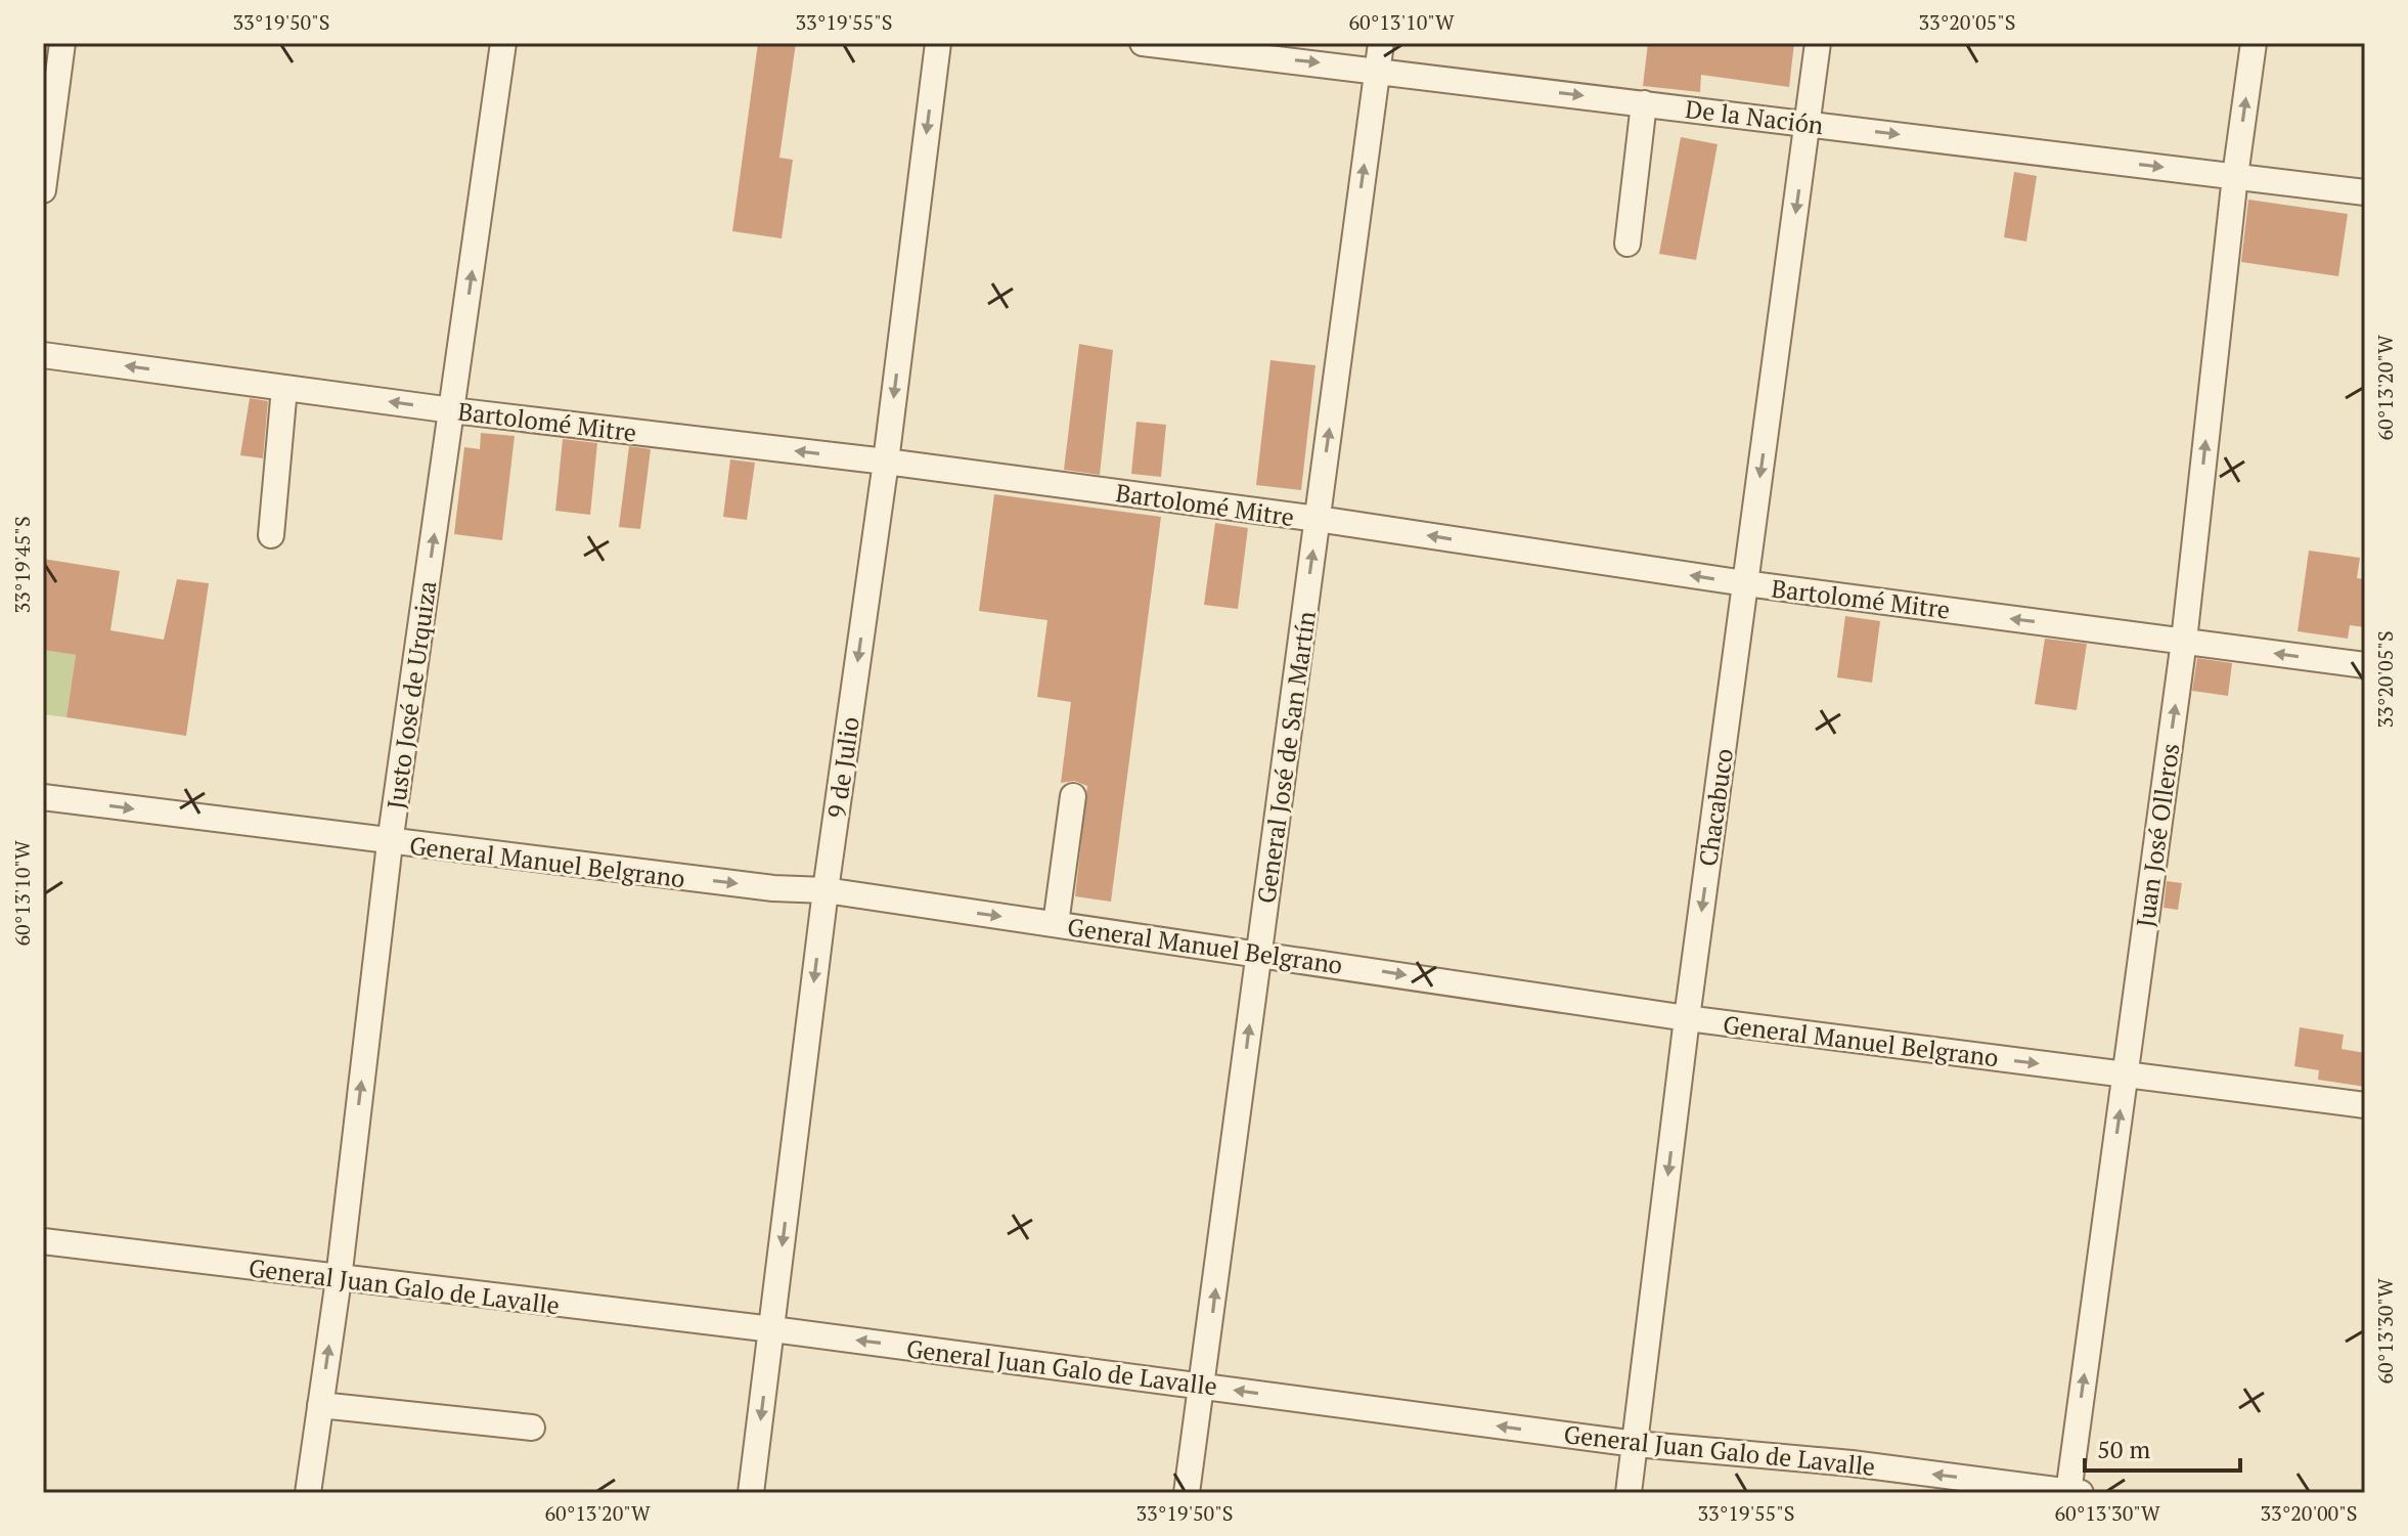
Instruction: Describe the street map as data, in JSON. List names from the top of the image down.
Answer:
{
  "streets": {
    "street": [
      "De la Nación",
      "Bartolomé Mitre",
      "Justo José de Urquiza",
      "General José de San Martín",
      "9 de Julio",
      "Chacabuco",
      "Juan José Olleros",
      "General Manuel Belgrano",
      "General Juan Galo de Lavalle"
    ]
  },
  "crossings": [
    ["De la Nación", "General José de San Martín"],
    ["De la Nación", "Chacabuco"],
    ["De la Nación", "Juan José Olleros"],
    ["Bartolomé Mitre", "Justo José de Urquiza"],
    ["Bartolomé Mitre", "General José de San Martín"],
    ["Bartolomé Mitre", "9 de Julio"],
    ["Bartolomé Mitre", "Chacabuco"],
    ["Bartolomé Mitre", "Juan José Olleros"],
    ["Justo José de Urquiza", "General Manuel Belgrano"],
    ["Justo José de Urquiza", "General Juan Galo de Lavalle"],
    ["General José de San Martín", "General Manuel Belgrano"],
    ["General José de San Martín", "General Juan Galo de Lavalle"],
    ["9 de Julio", "General Manuel Belgrano"],
    ["9 de Julio", "General Juan Galo de Lavalle"],
    ["Chacabuco", "General Manuel Belgrano"],
    ["Chacabuco", "General Juan Galo de Lavalle"],
    ["Juan José Olleros", "General Manuel Belgrano"],
    ["Juan José Olleros", "General Juan Galo de Lavalle"]
  ],
  "one_way": [
    "De la Nación",
    "Bartolomé Mitre",
    "Justo José de Urquiza",
    "General José de San Martín",
    "9 de Julio",
    "Chacabuco",
    "Juan José Olleros",
    "General Manuel Belgrano",
    "General Juan Galo de Lavalle"
  ],
  "scale_bar": "50 m",
  "coordinates": [
    "33°19'50\"S",
    "33°19'55\"S",
    "60°13'10\"W",
    "33°20'05\"S",
    "60°13'20\"W",
    "33°19'45\"S",
    "60°13'30\"W",
    "33°20'00\"S"
  ]
}
